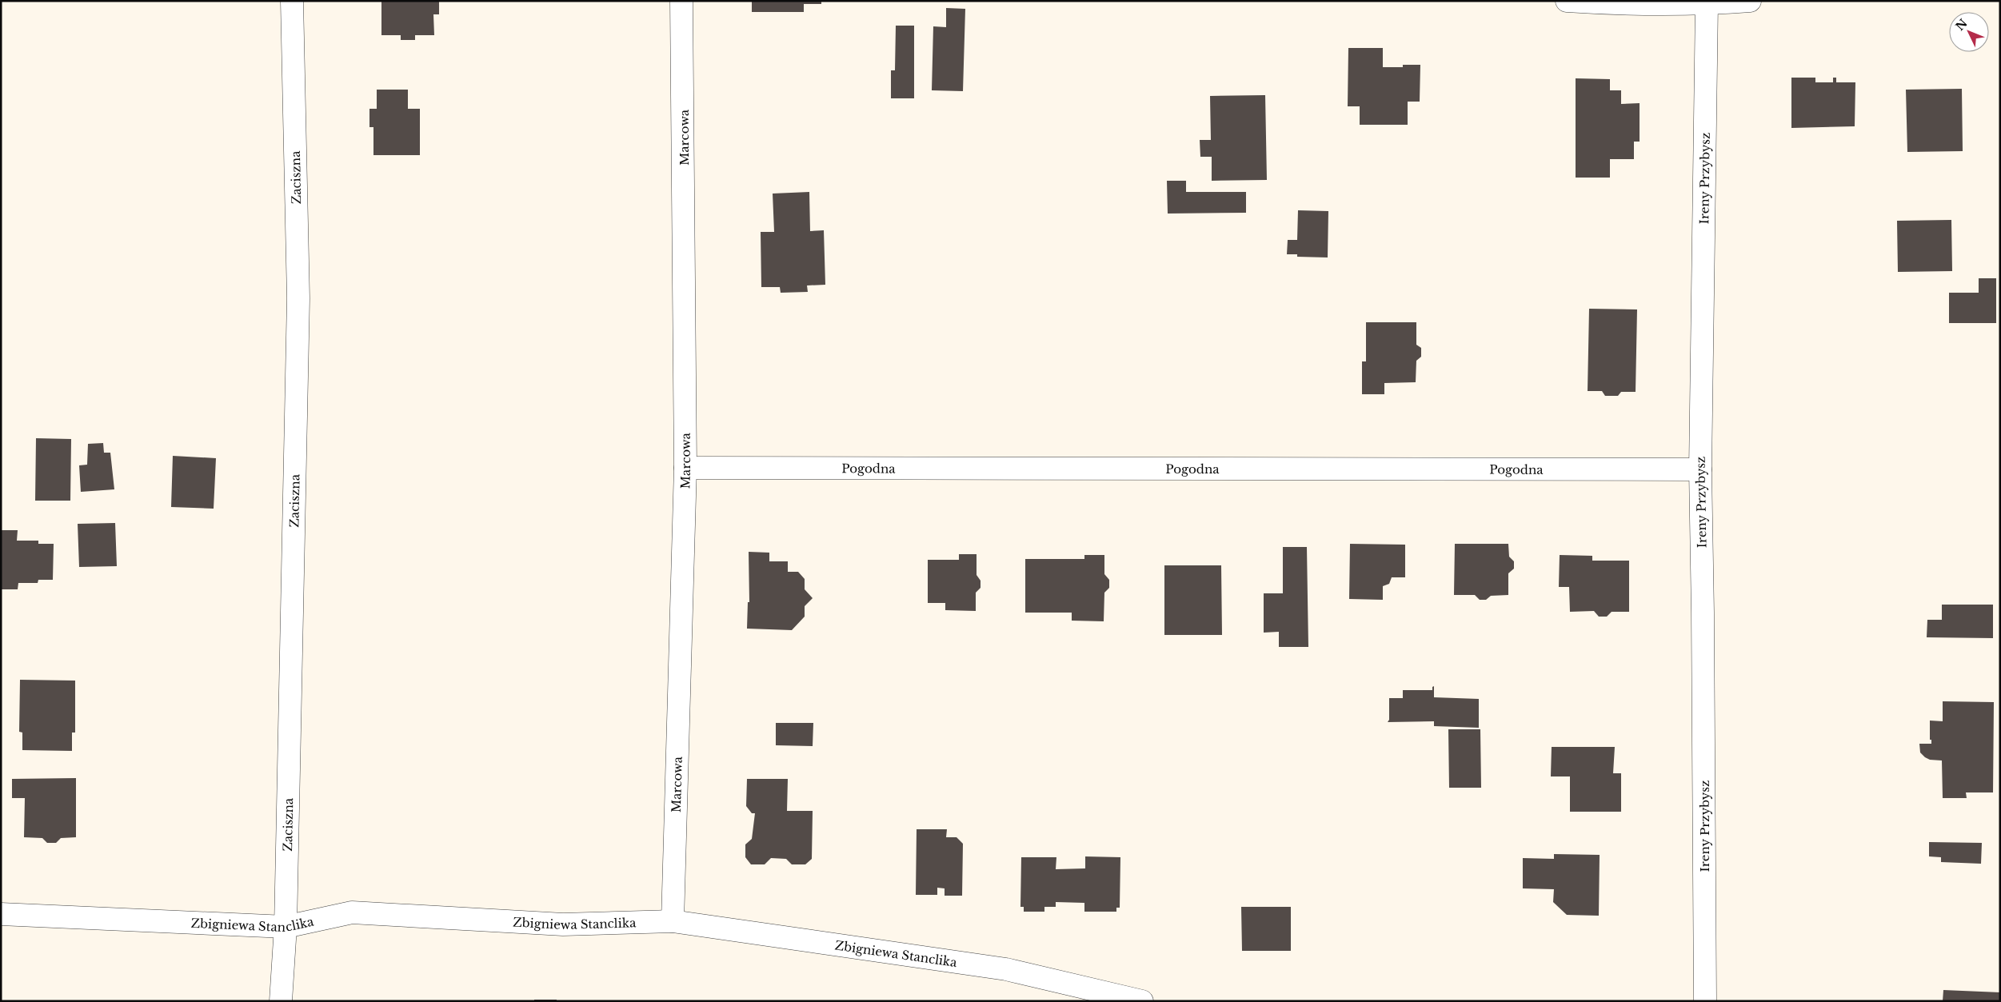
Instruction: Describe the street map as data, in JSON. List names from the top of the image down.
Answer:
{
  "streets": {
    "street": [
      "Marcowa",
      "Zaciszna",
      "Ireny Przybysz",
      "Pogodna",
      "Zbigniewa Stanclika"
    ]
  },
  "crossings": [
    ["Marcowa", "Pogodna"],
    ["Marcowa", "Zbigniewa Stanclika"],
    ["Zaciszna", "Zbigniewa Stanclika"],
    ["Ireny Przybysz", "Pogodna"]
  ],
  "north": "top left"
}
